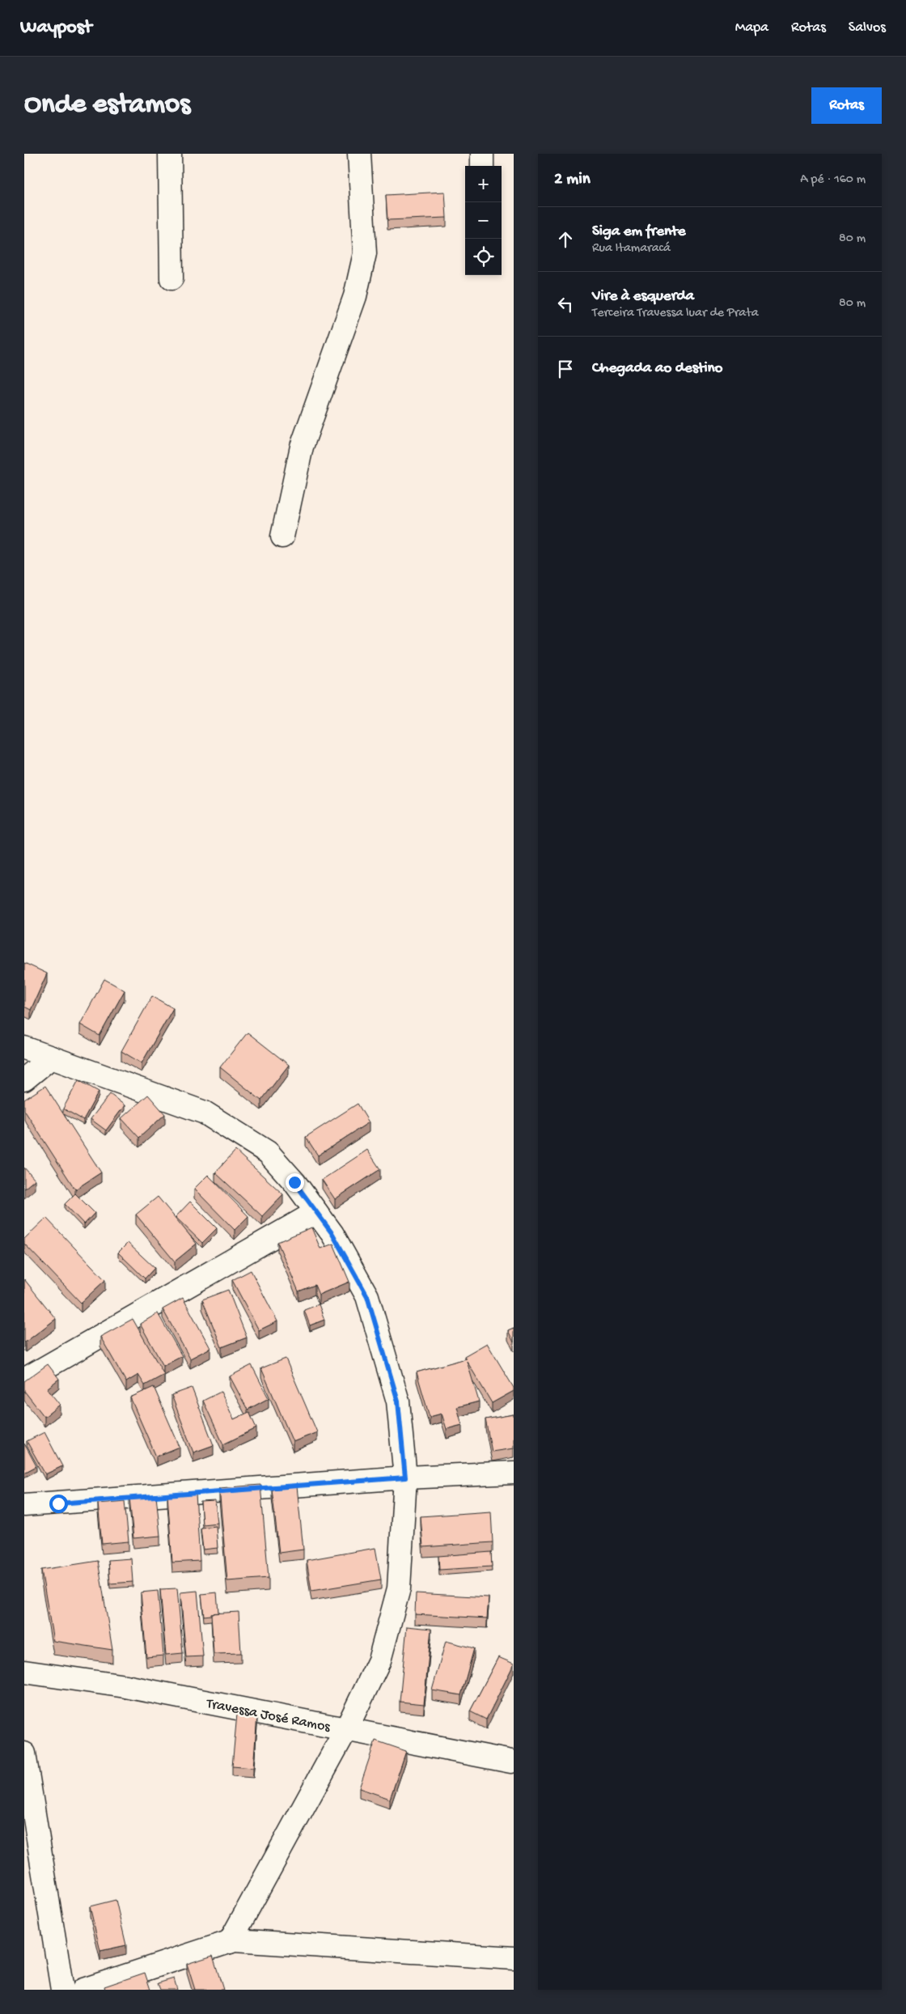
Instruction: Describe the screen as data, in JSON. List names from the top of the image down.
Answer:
{
  "streets": {
    "street": ["Travessa José Ramos"]
  },
  "page": {
    "header": "Waypost",
    "nav": ["Mapa", "Rotas", "Salvos"],
    "buttons": "Rotas",
    "title": "Onde estamos",
    "heading": ["2 min", "A pé · 160 m"],
    "map_buttons": ["+", "−"],
    "list": [
      ["Siga em frente", "Rua Itamaracá", "80 m"],
      ["Vire à esquerda", "Terceira Travessa luar de Prata", "80 m"],
      "Chegada ao destino"
    ]
  }
}
